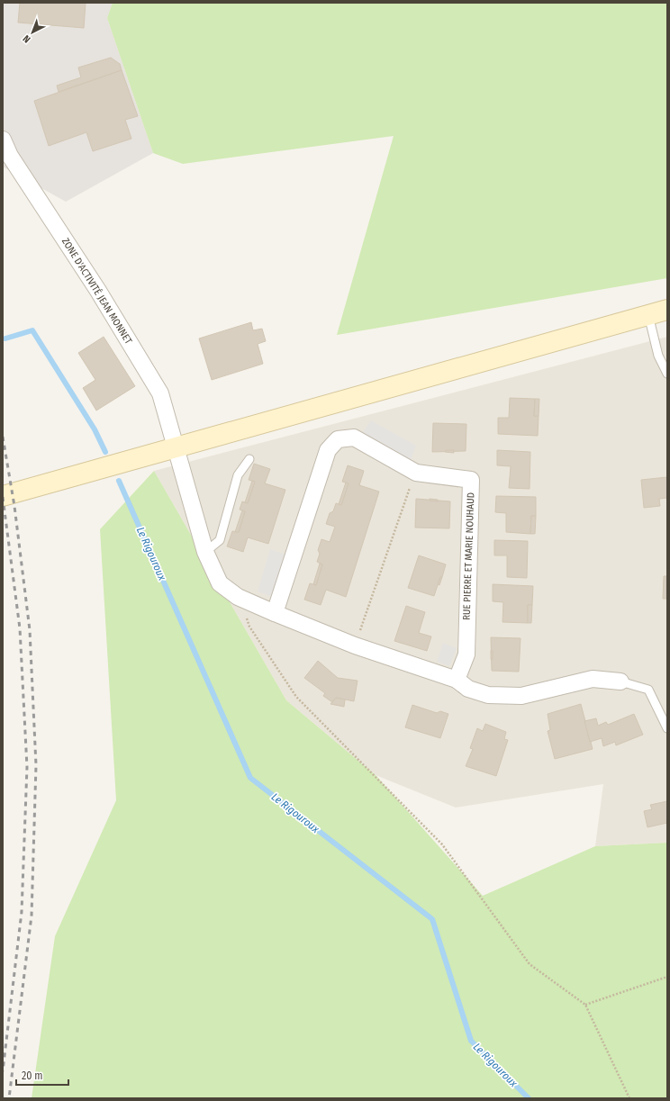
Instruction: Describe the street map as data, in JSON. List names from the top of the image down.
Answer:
{
  "streets": {
    "street": ["ZONE D'ACTIVITÉ JEAN MONNET", "RUE PIERRE ET MARIE NOUHAUD"]
  },
  "water": ["Le Rigouroux"],
  "scale_bar": "20 m",
  "north": "bottom left"
}
